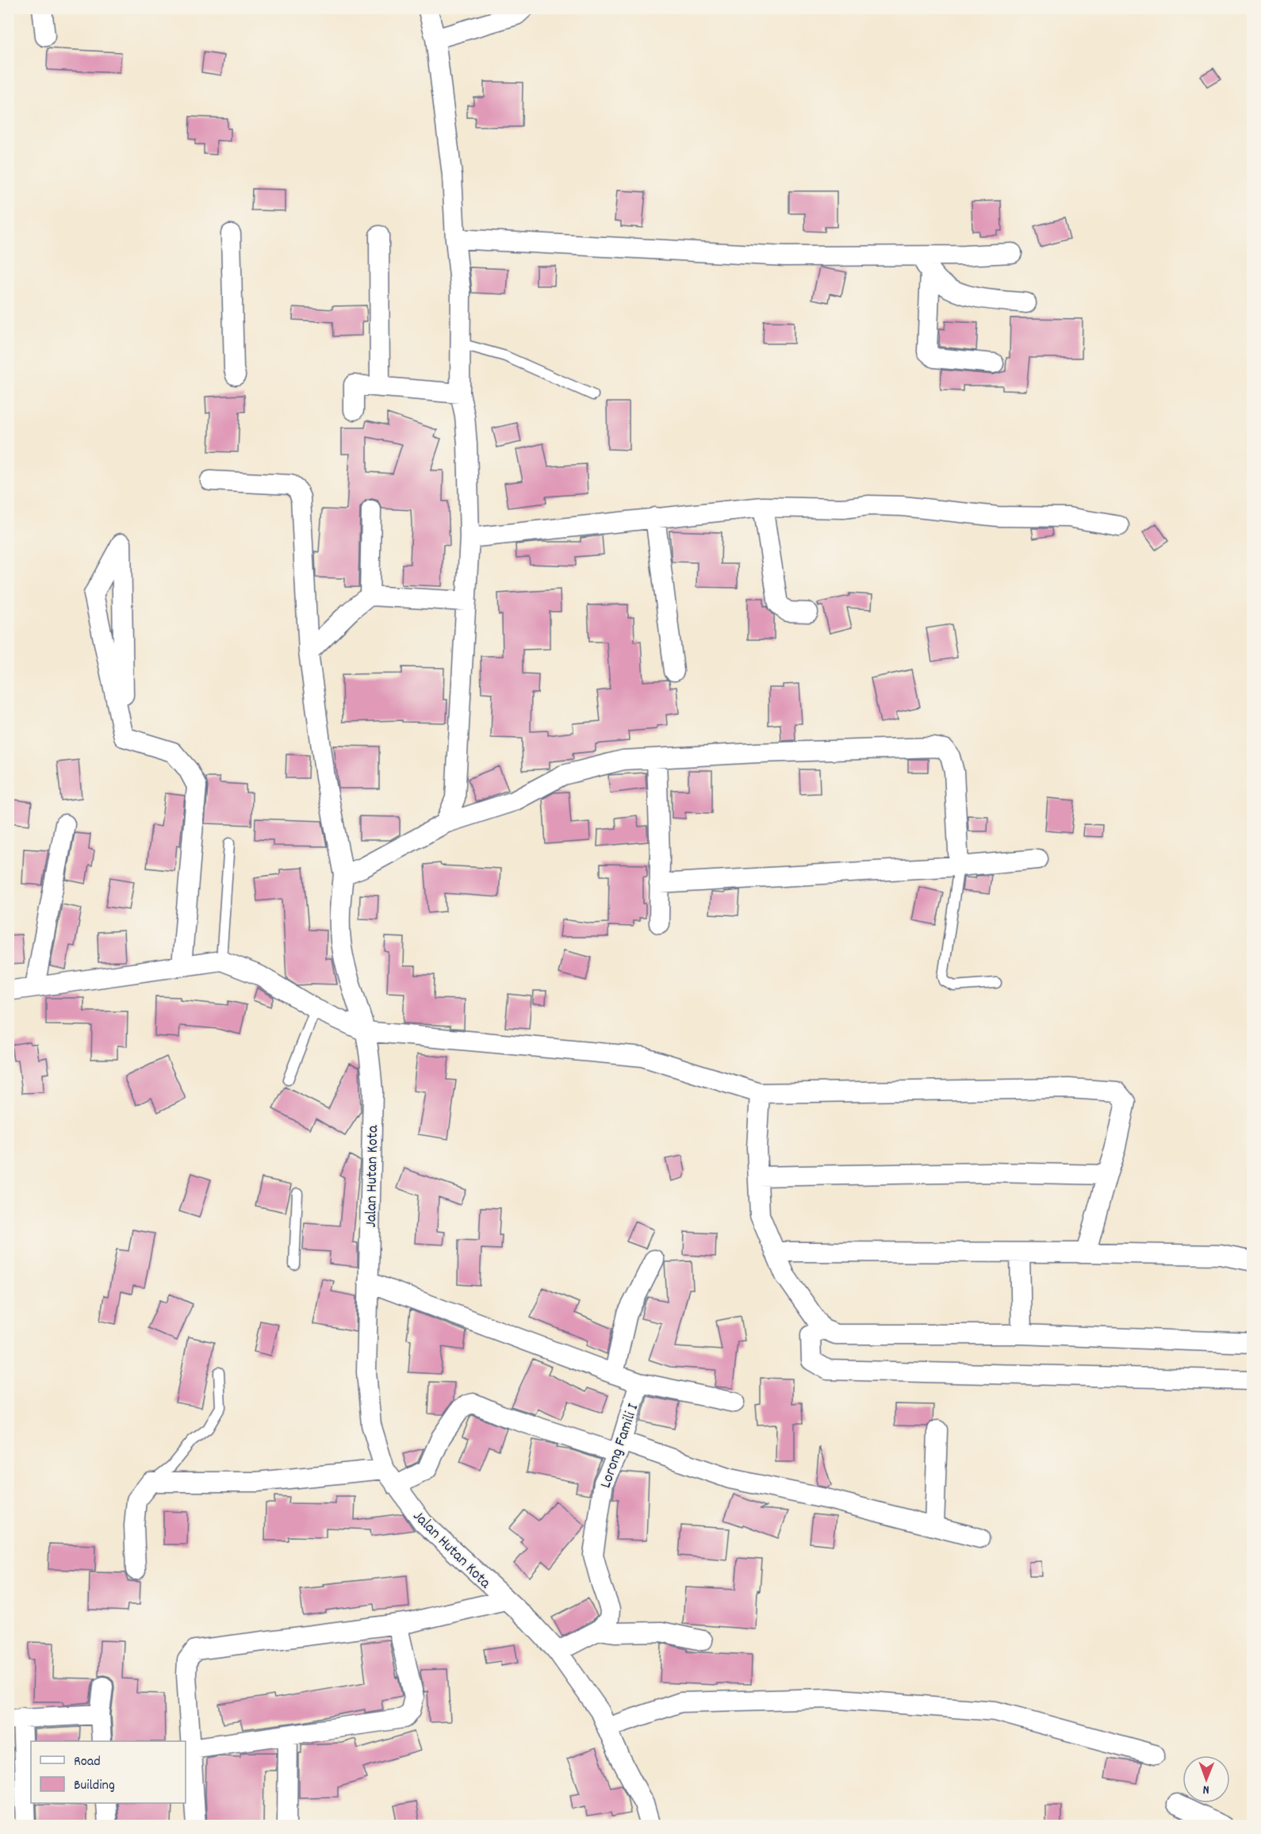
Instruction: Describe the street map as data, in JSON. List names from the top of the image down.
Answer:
{
  "streets": {
    "street": ["Jalan Hutan Kota", "Lorong Famili I"]
  },
  "crossings": [
    ["Jalan Hutan Kota", "Lorong Famili I"]
  ],
  "legend": ["Road", "Building"],
  "north": "bottom"
}
